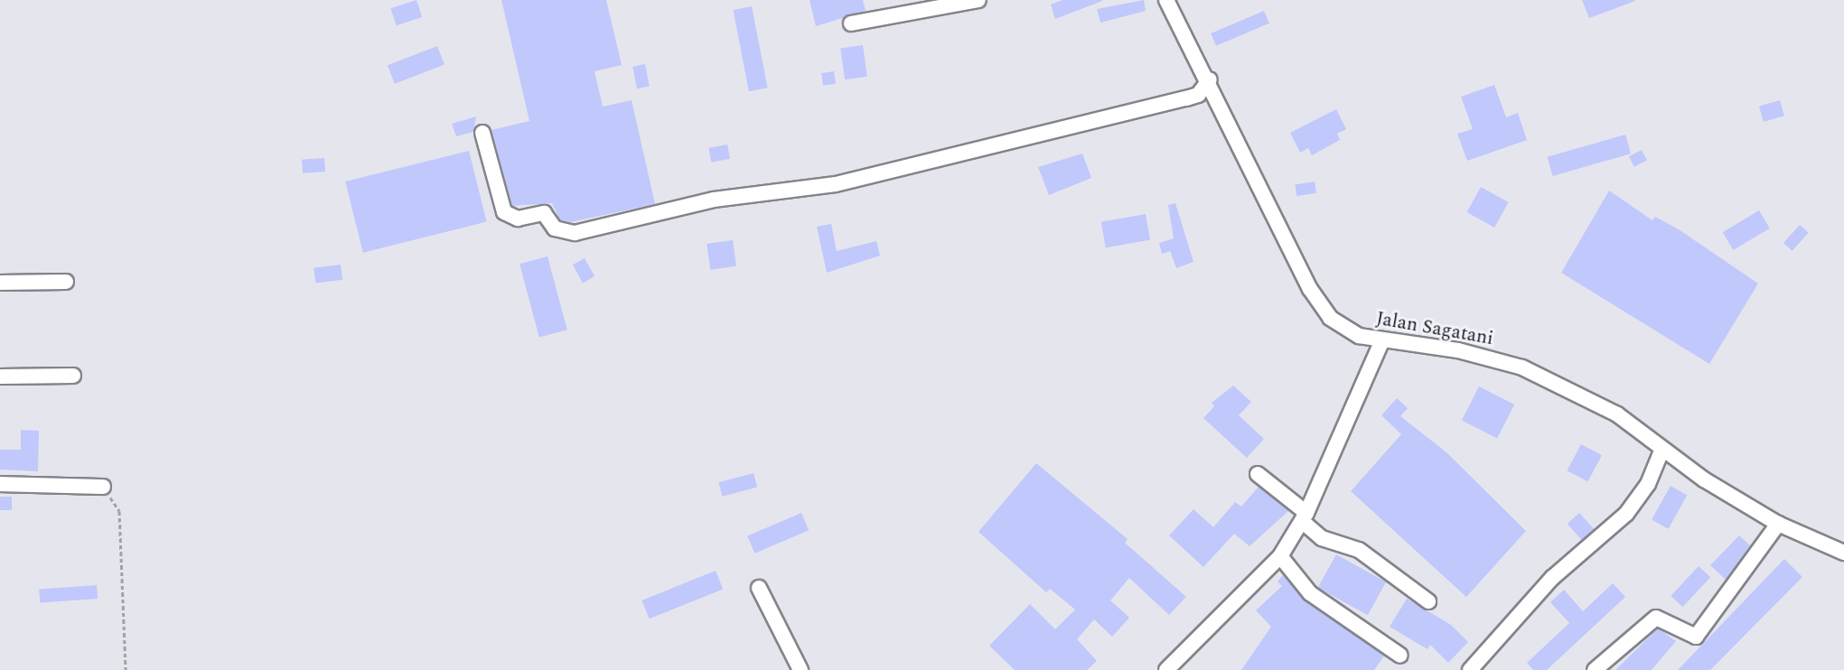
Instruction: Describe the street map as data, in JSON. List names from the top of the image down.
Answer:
{
  "streets": {
    "street": ["Jalan Sagatani"]
  }
}
